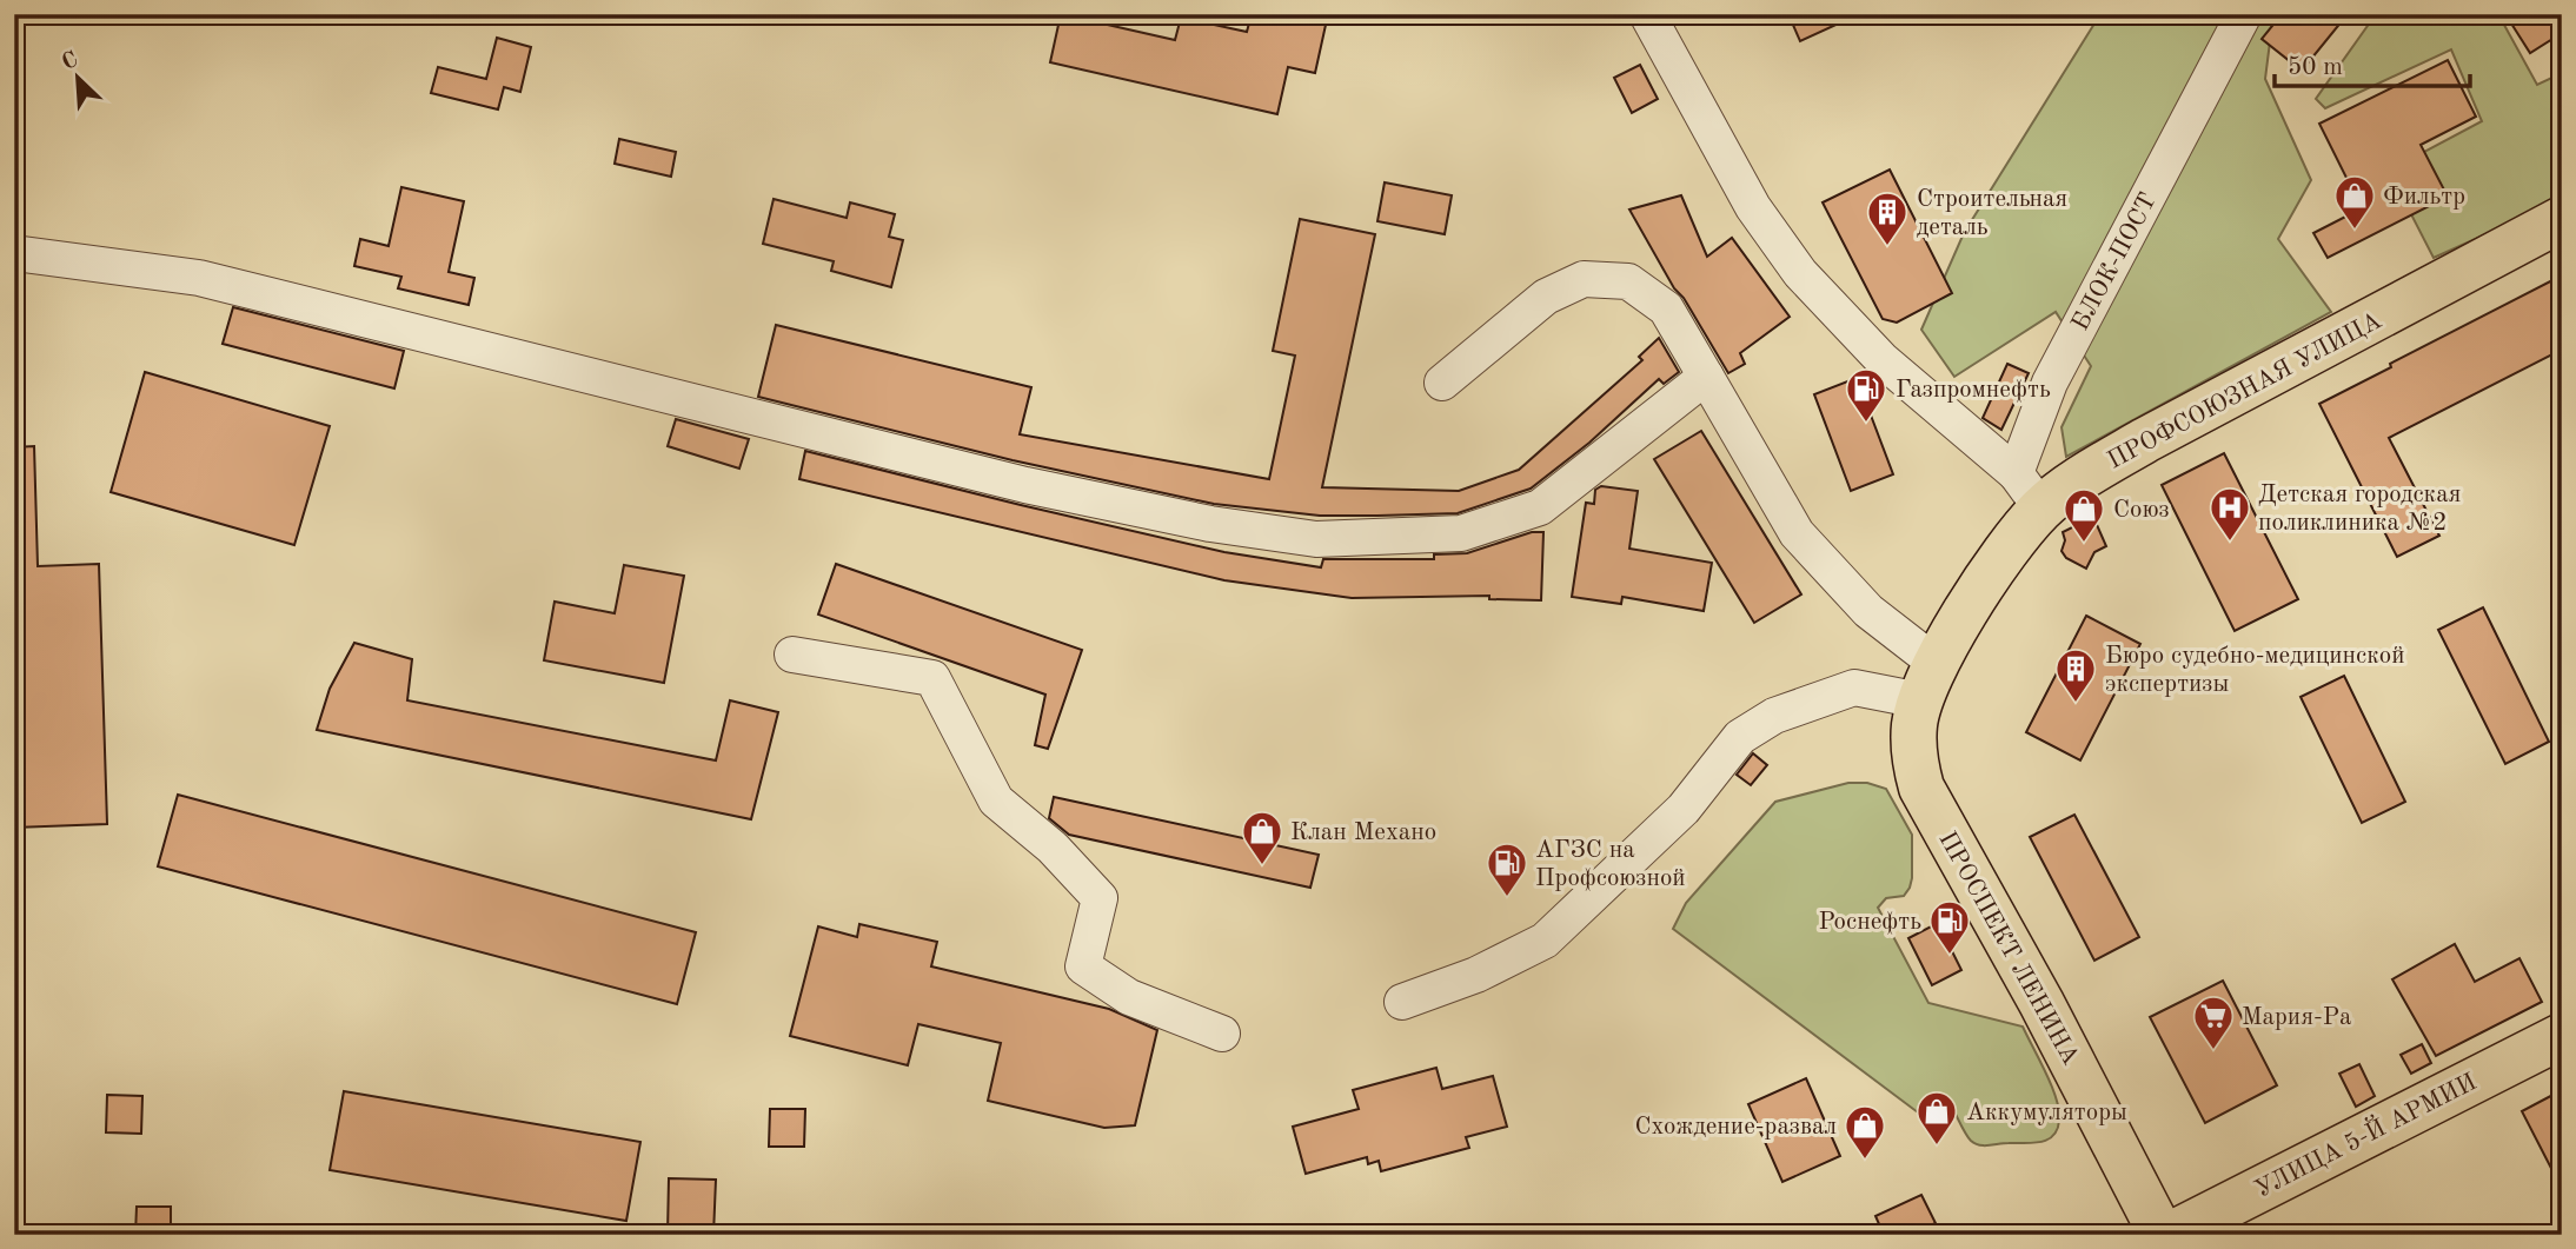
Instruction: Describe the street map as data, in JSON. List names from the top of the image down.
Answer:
{
  "streets": {
    "main road": ["ПРОФСОЮЗНАЯ УЛИЦА", "ПРОСПЕКТ ЛЕНИНА", "УЛИЦА 5-Й АРМИИ"],
    "street": ["БЛОК-ПОСТ"]
  },
  "crossings": [
    ["ПРОФСОЮЗНАЯ УЛИЦА", "ПРОСПЕКТ ЛЕНИНА"]
  ],
  "places": {
    "shop": [
      "Фильтр",
      "Союз",
      "Клан Механо",
      "Аккумуляторы",
      "Схождение-развал"
    ],
    "building": ["Строительная деталь", "Бюро судебно-медицинской экспертизы"],
    "fuel station": ["Газпромнефть", "АГЗС на Профсоюзной", "Роснефть"],
    "hospital": ["Детская городская поликлиника №2"],
    "supermarket": ["Мария-Ра"]
  },
  "scale_bar": "50 m",
  "north": "top left"
}
